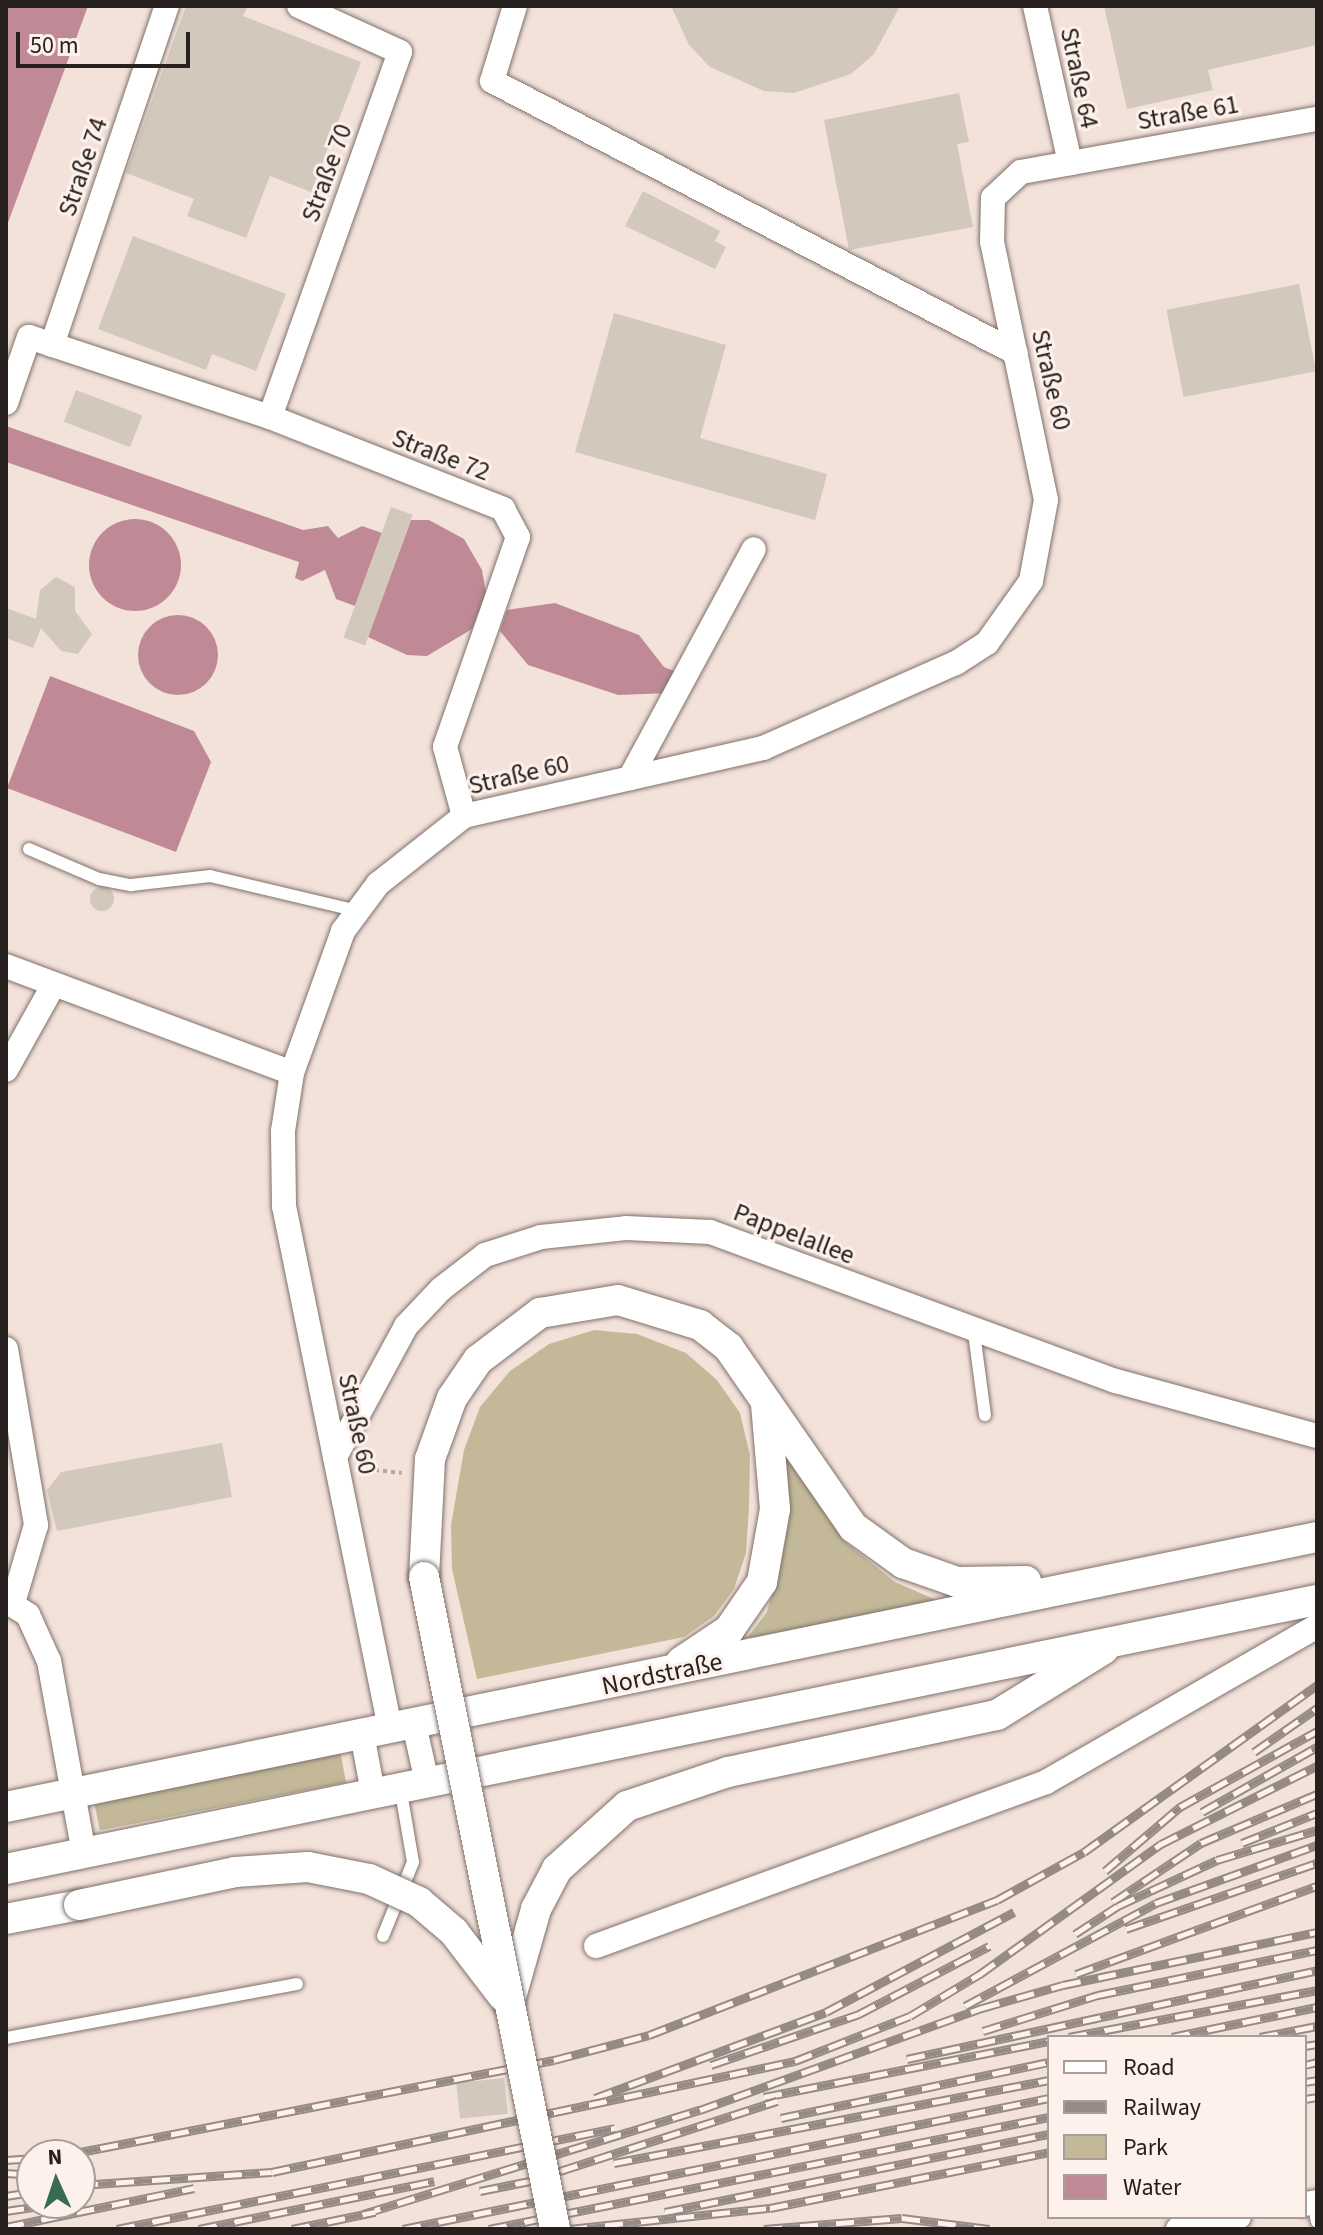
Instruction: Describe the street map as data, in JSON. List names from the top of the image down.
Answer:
{
  "streets": {
    "street": [
      "Straße 64",
      "Straße 61",
      "Straße 74",
      "Straße 70",
      "Straße 60",
      "Straße 72",
      "Pappelallee",
      "Nordstraße"
    ]
  },
  "crossings": [
    ["Straße 64", "Straße 61"],
    ["Straße 64", "Straße 60"],
    ["Straße 61", "Straße 60"],
    ["Straße 74", "Straße 72"],
    ["Straße 70", "Straße 72"],
    ["Straße 60", "Straße 72"],
    ["Straße 60", "Pappelallee"],
    ["Straße 60", "Nordstraße"]
  ],
  "legend": [
    "Road",
    "Railway",
    "Park",
    "Water"
  ],
  "scale_bar": "50 m",
  "north": "top"
}
